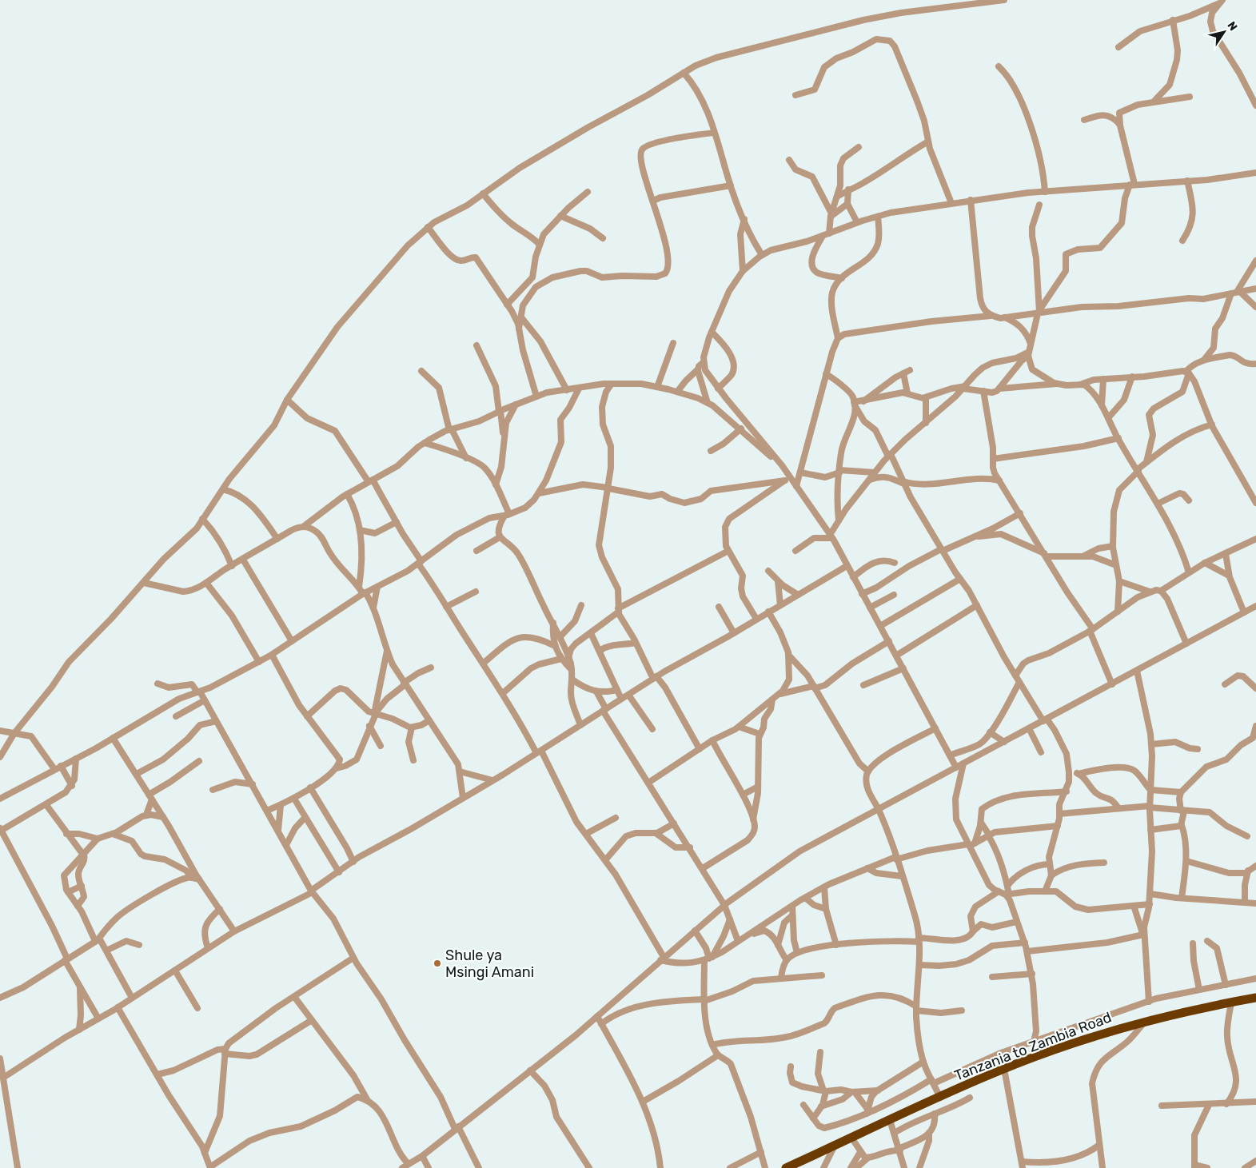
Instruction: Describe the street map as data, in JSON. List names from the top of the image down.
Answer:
{
  "streets": {
    "highway": ["Tanzania to Zambia Road"]
  },
  "places": ["Shule ya Msingi Amani"],
  "north": "top right"
}
